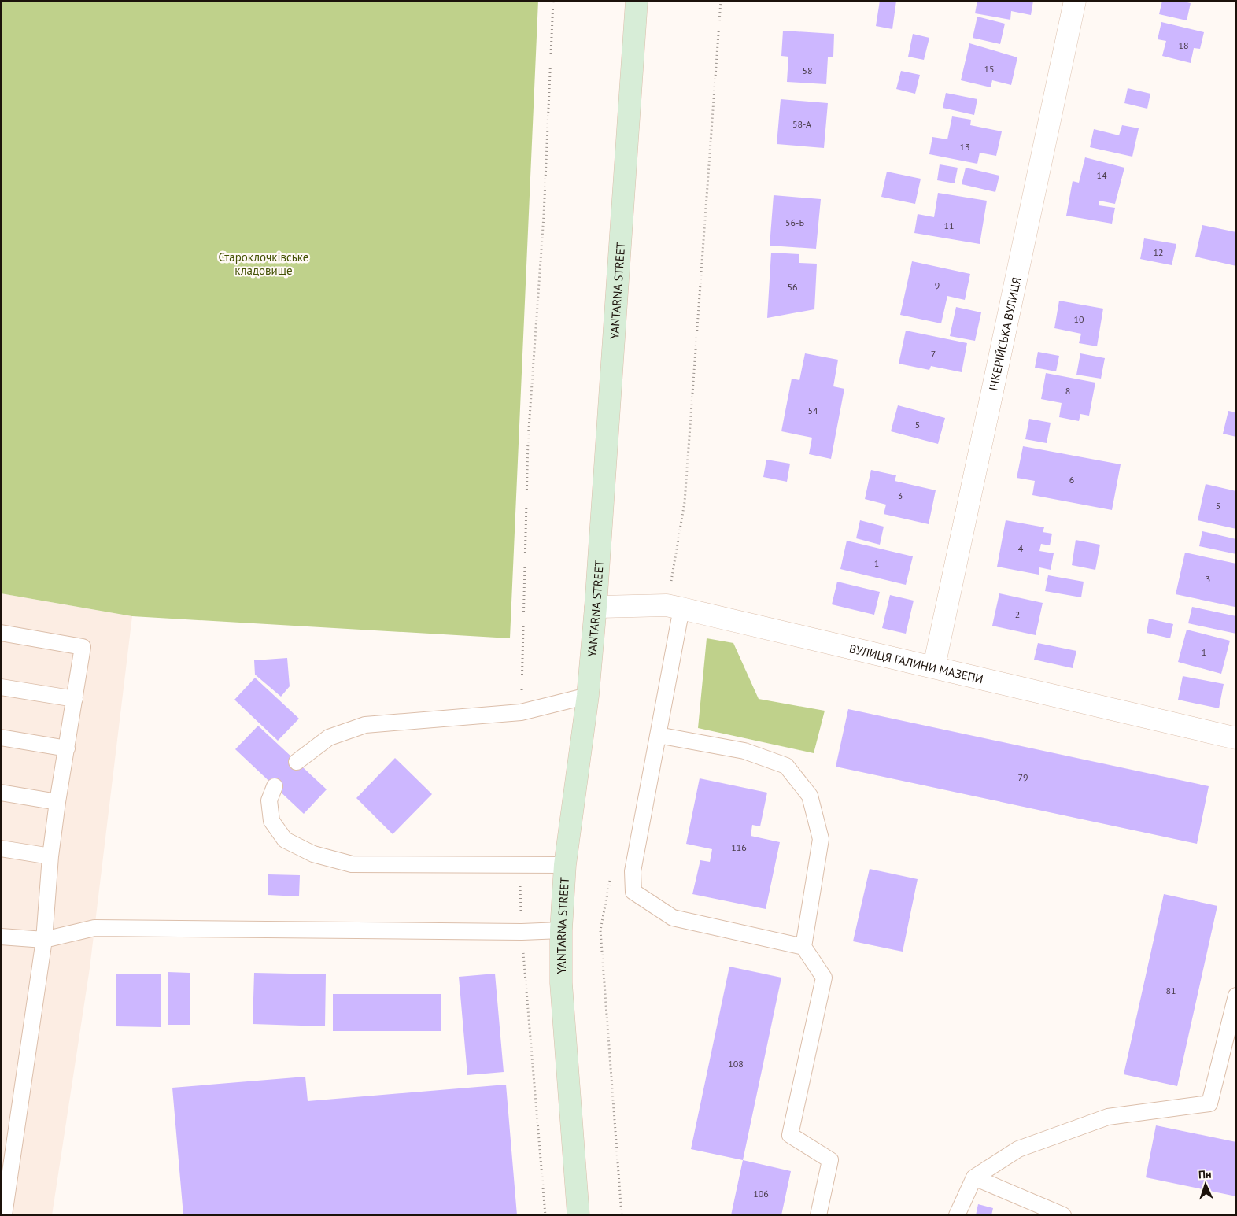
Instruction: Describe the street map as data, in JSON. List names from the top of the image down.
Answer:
{
  "streets": {
    "main road": ["YANTARNA STREET"],
    "street": ["ІЧКЕРІЙСЬКА ВУЛИЦЯ", "ВУЛИЦЯ ГАЛИНИ МАЗЕПИ"]
  },
  "crossings": [
    ["YANTARNA STREET", "ВУЛИЦЯ ГАЛИНИ МАЗЕПИ"],
    ["ІЧКЕРІЙСЬКА ВУЛИЦЯ", "ВУЛИЦЯ ГАЛИНИ МАЗЕПИ"]
  ],
  "parks": ["Староклочківське кладовище"],
  "house_numbers": [
    "18",
    "15",
    "58",
    "58-А",
    "13",
    "14",
    "56-Б",
    "11",
    "12",
    "9",
    "56",
    "10",
    "7",
    "8",
    "54",
    "5",
    "6",
    "3",
    "5",
    "4",
    "1",
    "3",
    "2",
    "1",
    "79",
    "116",
    "81",
    "108",
    "106"
  ],
  "north": "top"
}
